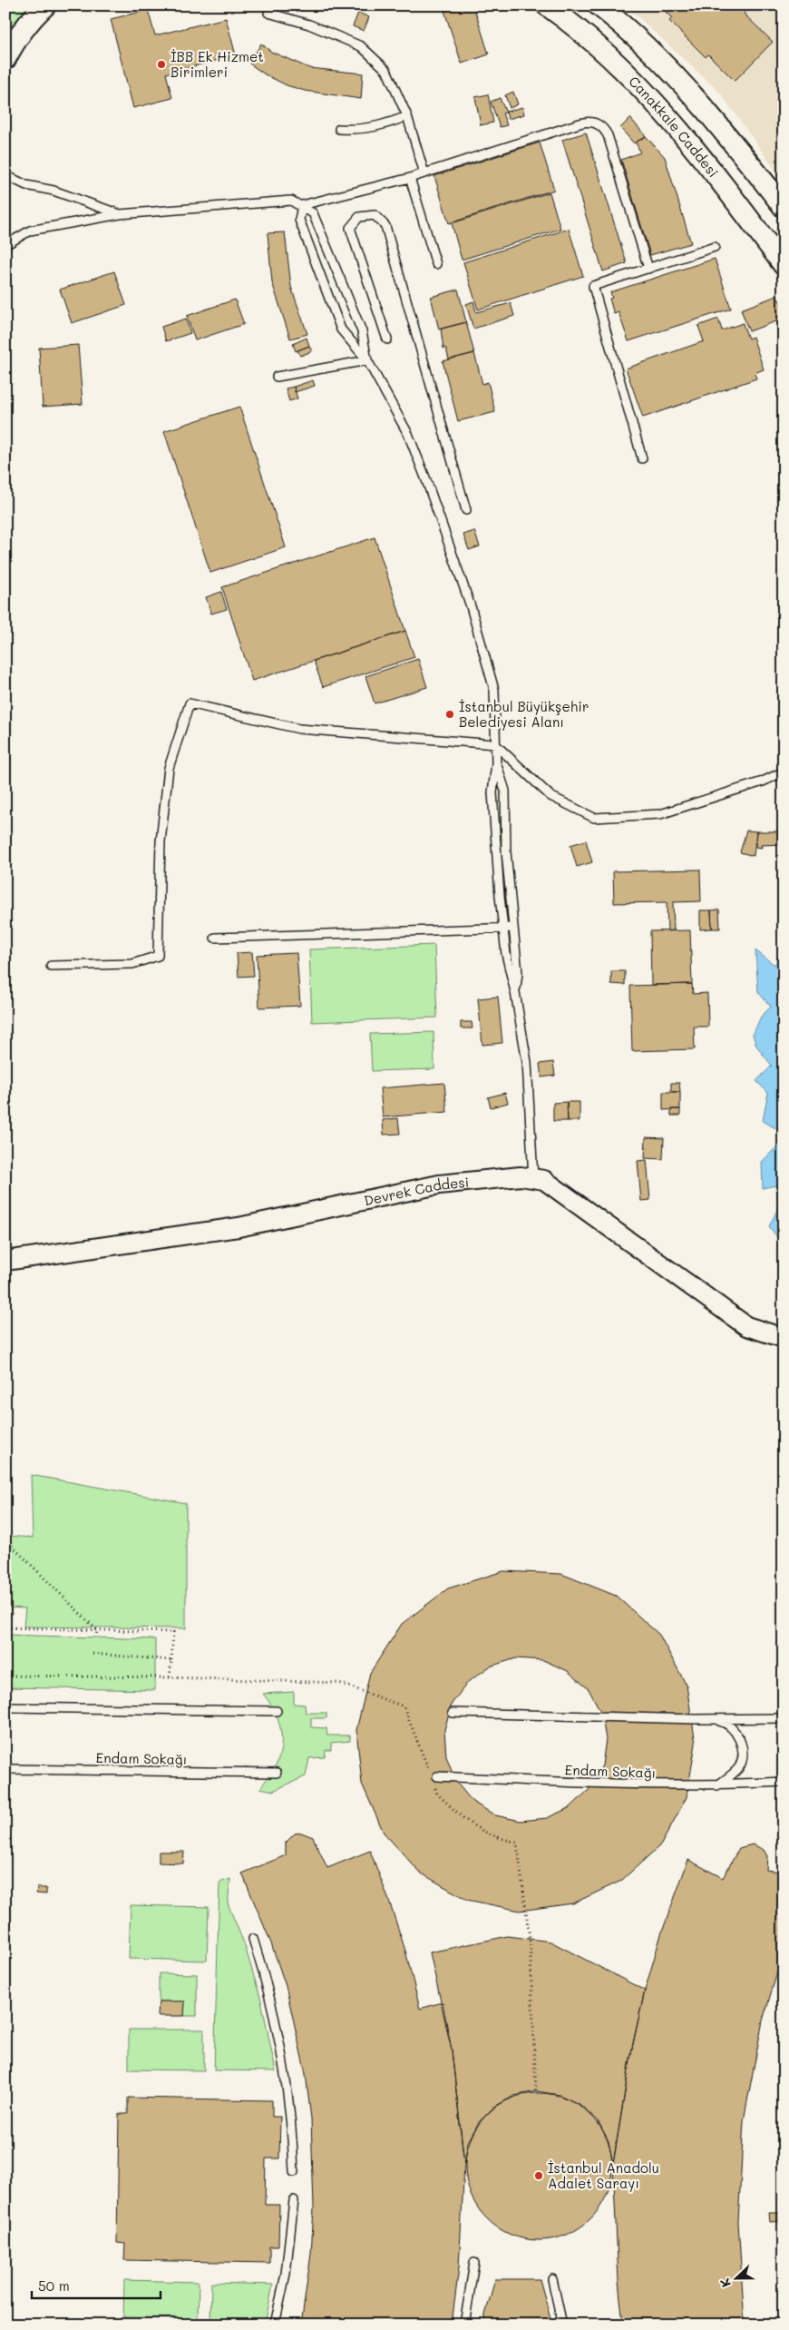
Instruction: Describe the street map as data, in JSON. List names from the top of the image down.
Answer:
{
  "streets": {
    "main road": ["Canakkale Caddesi"],
    "street": ["Devrek Caddesi"],
    "lane": ["Endam Sokağı"]
  },
  "places": ["İBB Ek Hizmet Birimleri", "İstanbul Büyükşehir Belediyesi Alanı", "İstanbul Anadolu Adalet Sarayı"],
  "scale_bar": "50 m",
  "north": "left"
}
